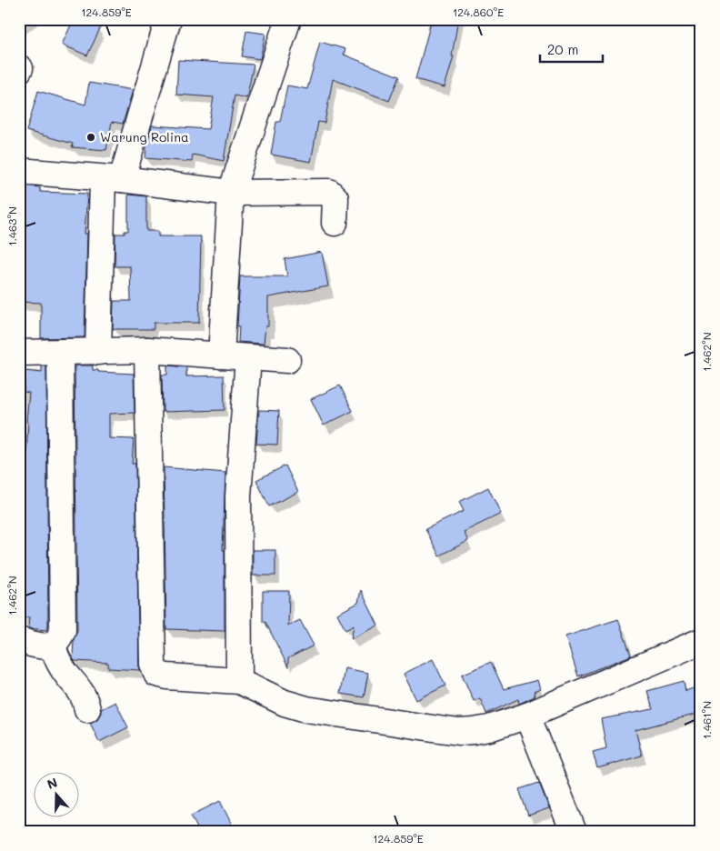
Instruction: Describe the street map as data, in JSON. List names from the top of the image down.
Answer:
{
  "places": ["Warung Rolina"],
  "scale_bar": "20 m",
  "north": "top",
  "coordinates": [
    "124.859°E",
    "124.860°E",
    "1.463°N",
    "1.462°N",
    "1.461°N"
  ]
}
